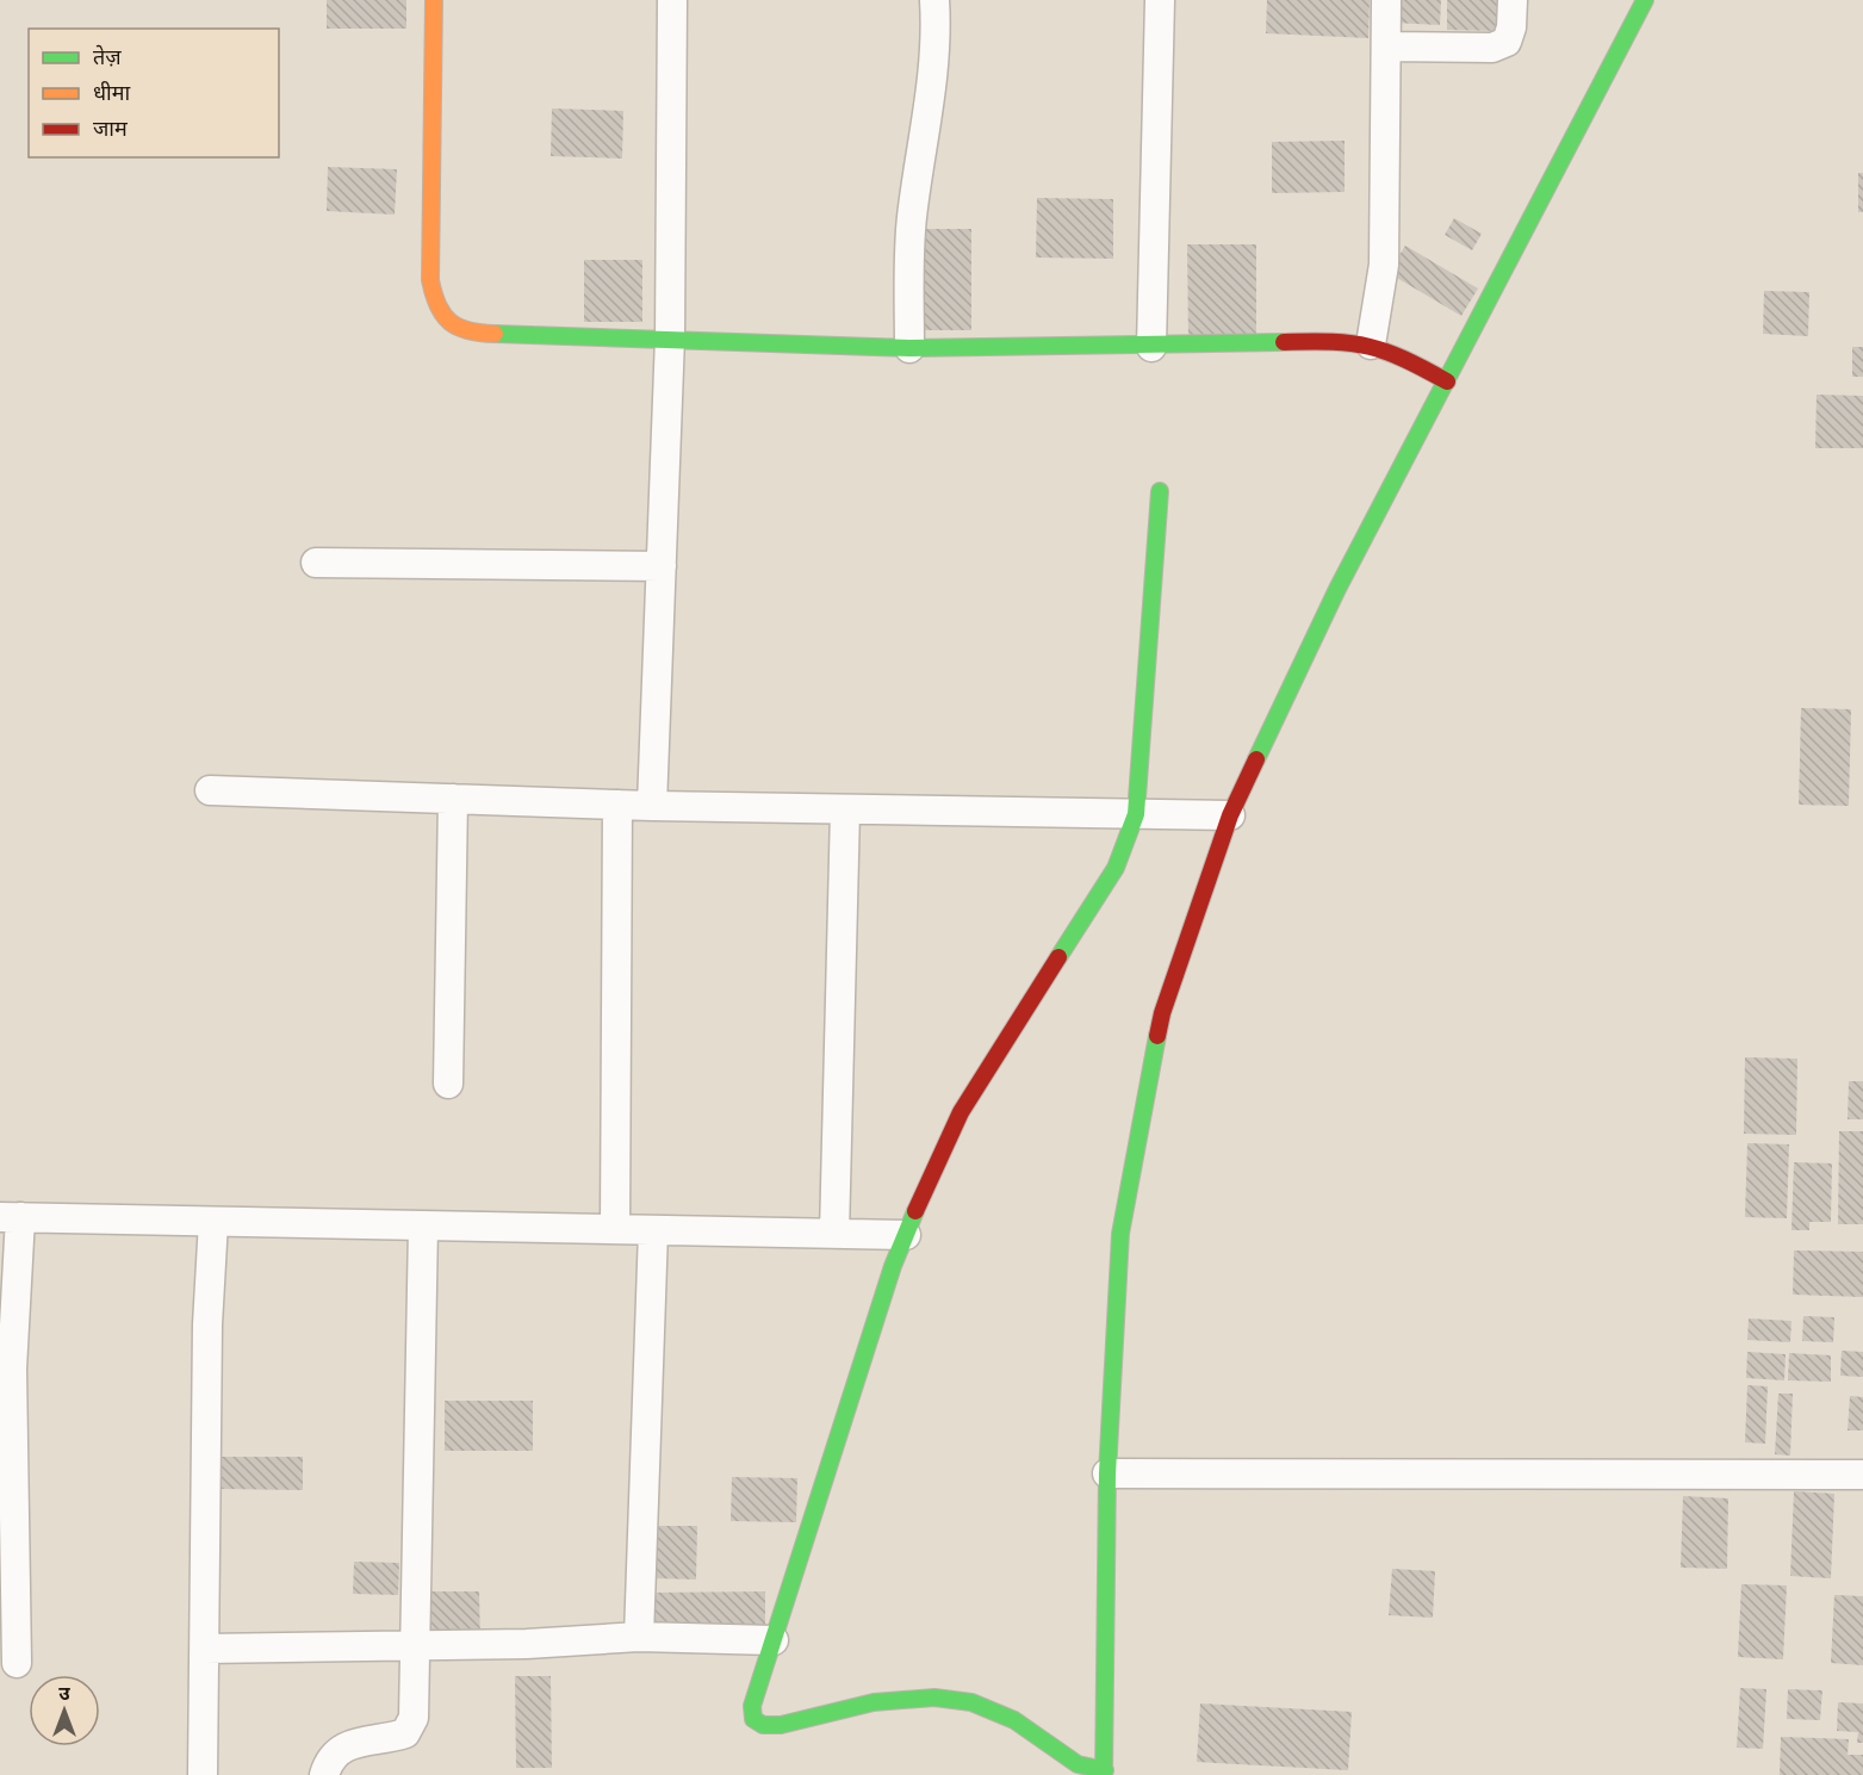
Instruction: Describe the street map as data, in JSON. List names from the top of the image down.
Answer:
{
  "legend": ["तेज़", "धीमा", "जाम"],
  "north": "top"
}
